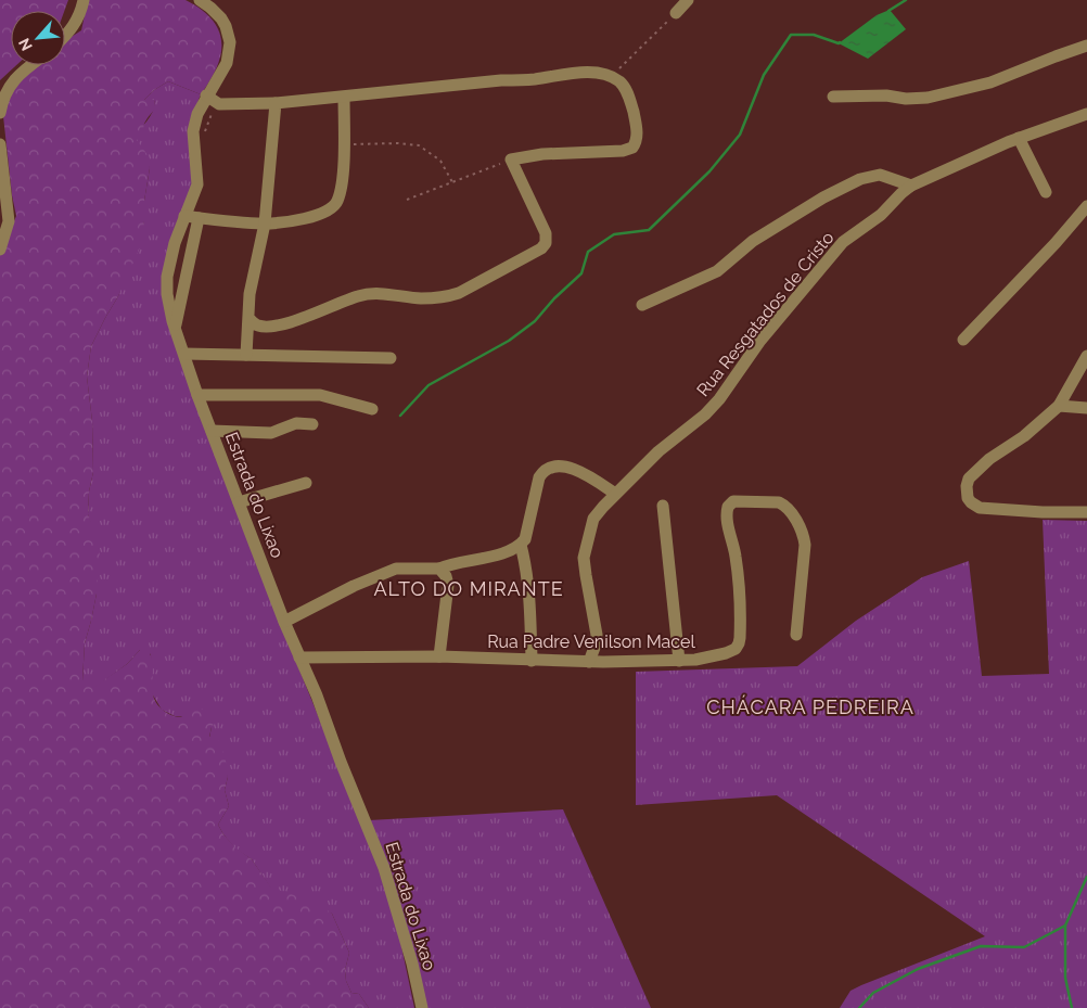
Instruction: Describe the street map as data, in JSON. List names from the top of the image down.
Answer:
{
  "streets": {
    "street": ["Rua Resgatados de Cristo", "Estrada do Lixao", "Rua Padre Venilson Macel"]
  },
  "crossings": [
    ["Rua Resgatados de Cristo", "Rua Padre Venilson Macel"],
    ["Estrada do Lixao", "Rua Padre Venilson Macel"]
  ],
  "districts": ["ALTO DO MIRANTE", "CHÁCARA PEDREIRA"],
  "north": "bottom left"
}
